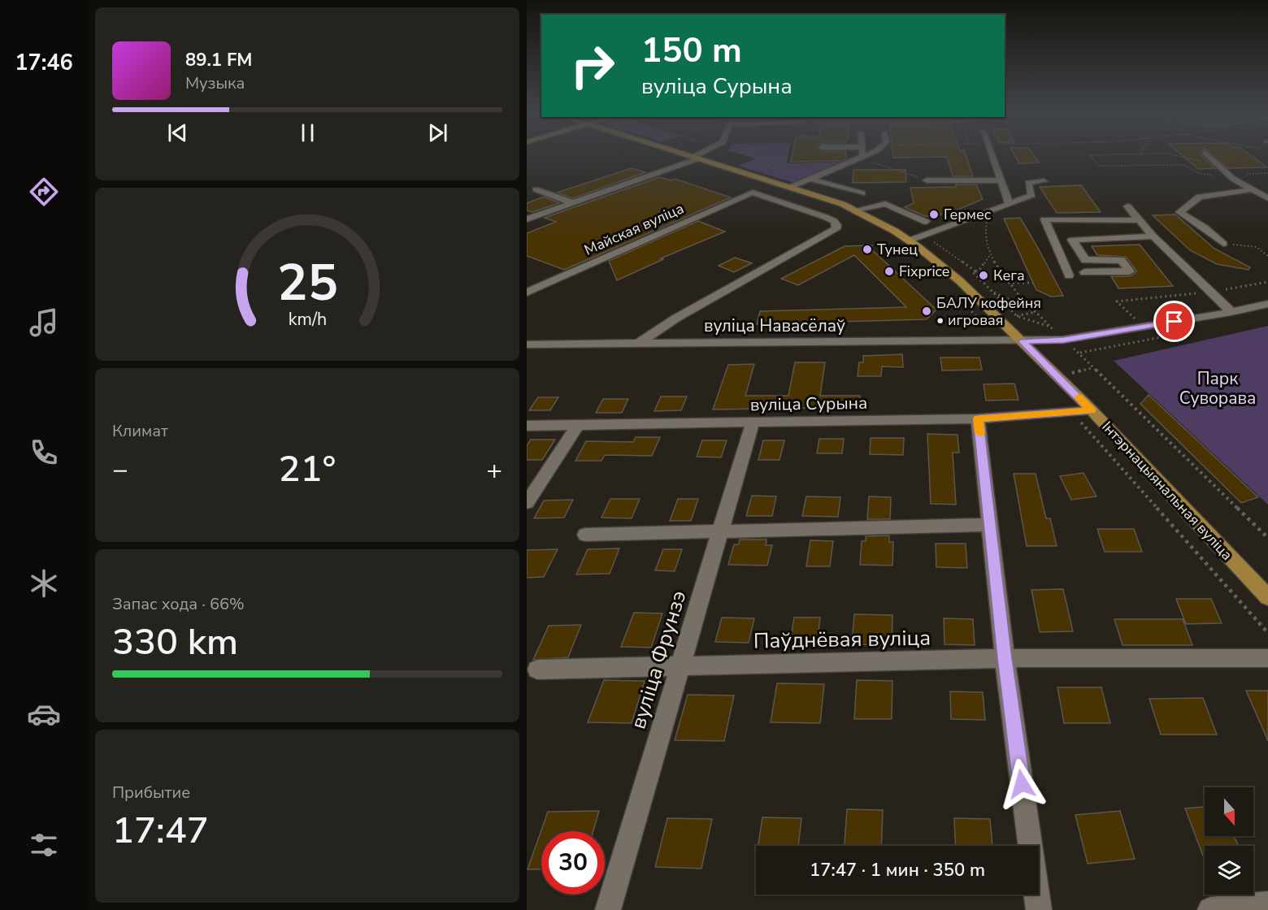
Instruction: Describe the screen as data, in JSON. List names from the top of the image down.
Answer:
{
  "streets": {
    "main road": ["Інтэрнацыянальная вуліца"],
    "street": [
      "Майская вуліца",
      "вуліца Навасёлаў",
      "вуліца Сурына",
      "Паўднёвая вуліца",
      "вуліца Фрунзэ"
    ]
  },
  "crossings": [
    ["Майская вуліца", "вуліца Навасёлаў"],
    ["вуліца Навасёлаў", "Інтэрнацыянальная вуліца"],
    ["вуліца Сурына", "Інтэрнацыянальная вуліца"],
    ["вуліца Сурына", "вуліца Фрунзэ"],
    ["Паўднёвая вуліца", "вуліца Фрунзэ"]
  ],
  "parks": ["Парк Суворава"],
  "places": [
    "Гермес",
    "Тунец",
    "Fixprice",
    "Кега",
    "БАЛУ кофейня • игровая"
  ],
  "north": "bottom",
  "page": {
    "tabs": "17:46",
    "turn": ["150 m", "вуліца Сурына"],
    "song": ["89.1 FM", "Музыка"],
    "tile": [
      "Климат",
      ["Запас хода · 66%", "330 km"],
      ["Прибытие", "17:47"]
    ],
    "heat": ["−", "21°", "+"],
    "limit": "30",
    "trip": "17:47 · 1 мин · 350 m",
    "gauge": ["25", "km/h"]
  }
}
